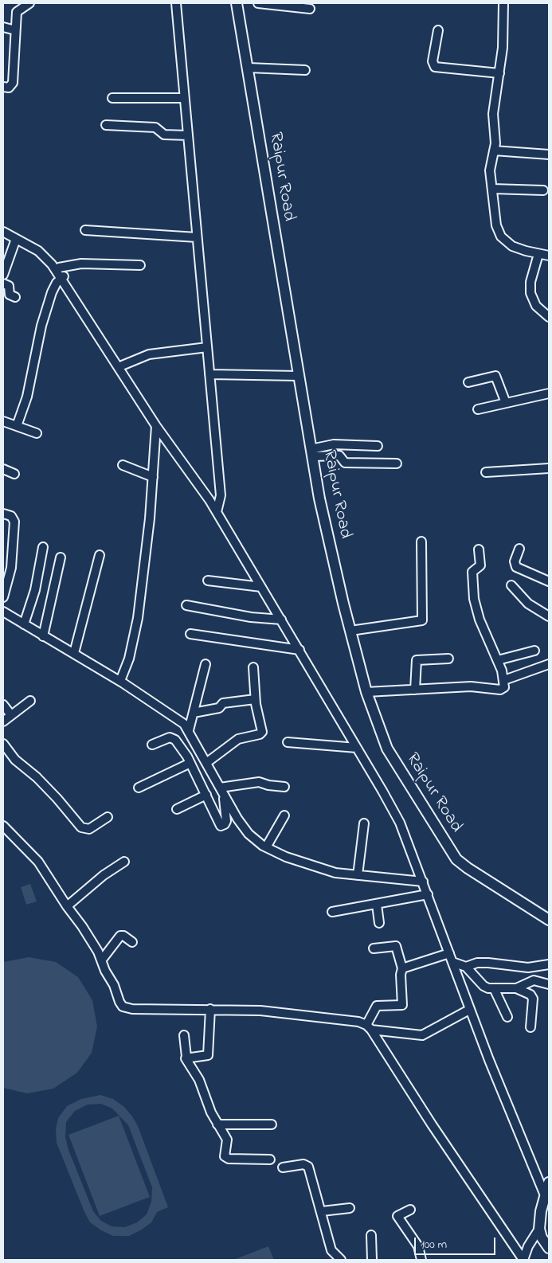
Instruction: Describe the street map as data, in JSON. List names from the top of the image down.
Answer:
{
  "streets": {
    "main road": ["Raipur Road"]
  },
  "scale_bar": "100 m"
}
